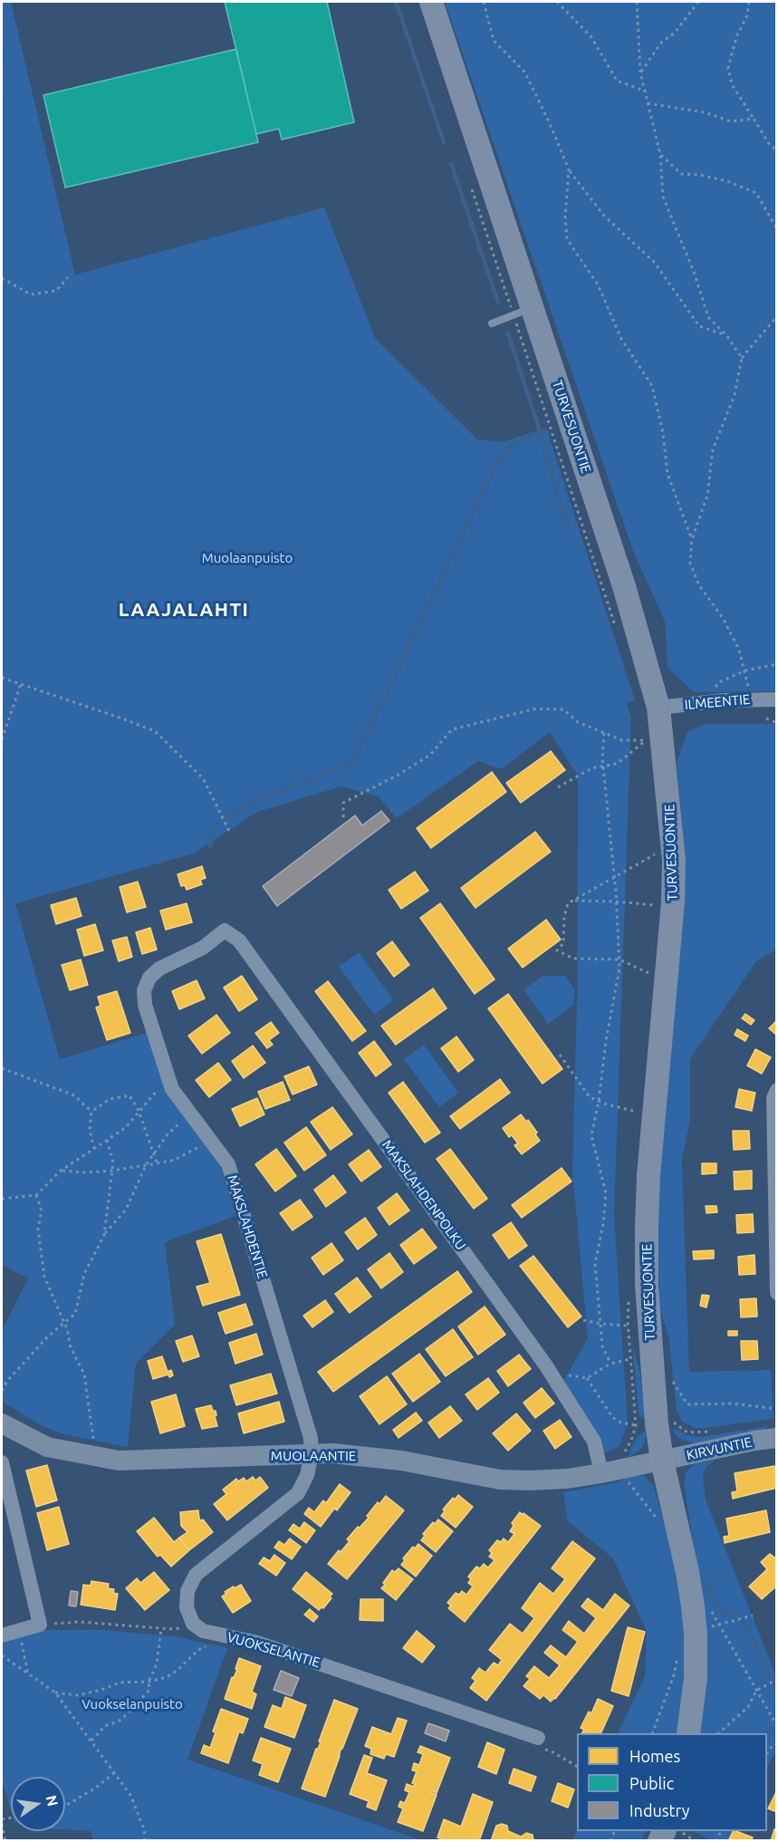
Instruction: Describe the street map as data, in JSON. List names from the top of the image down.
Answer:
{
  "streets": {
    "main road": ["TURVESUONTIE"],
    "street": [
      "ILMEENTIE",
      "MAKSLAHDENPOLKU",
      "MAKSLAHDENTIE",
      "KIRVUNTIE",
      "MUOLAANTIE",
      "VUOKSELANTIE"
    ]
  },
  "crossings": [
    ["TURVESUONTIE", "ILMEENTIE"],
    ["TURVESUONTIE", "KIRVUNTIE"],
    ["TURVESUONTIE", "MUOLAANTIE"],
    ["MAKSLAHDENPOLKU", "MAKSLAHDENTIE"],
    ["MAKSLAHDENPOLKU", "MUOLAANTIE"],
    ["MAKSLAHDENTIE", "MUOLAANTIE"],
    ["KIRVUNTIE", "MUOLAANTIE"]
  ],
  "districts": ["LAAJALAHTI"],
  "parks": ["Muolaanpuisto", "Vuokselanpuisto"],
  "legend": ["Homes", "Public", "Industry"],
  "north": "right"
}
